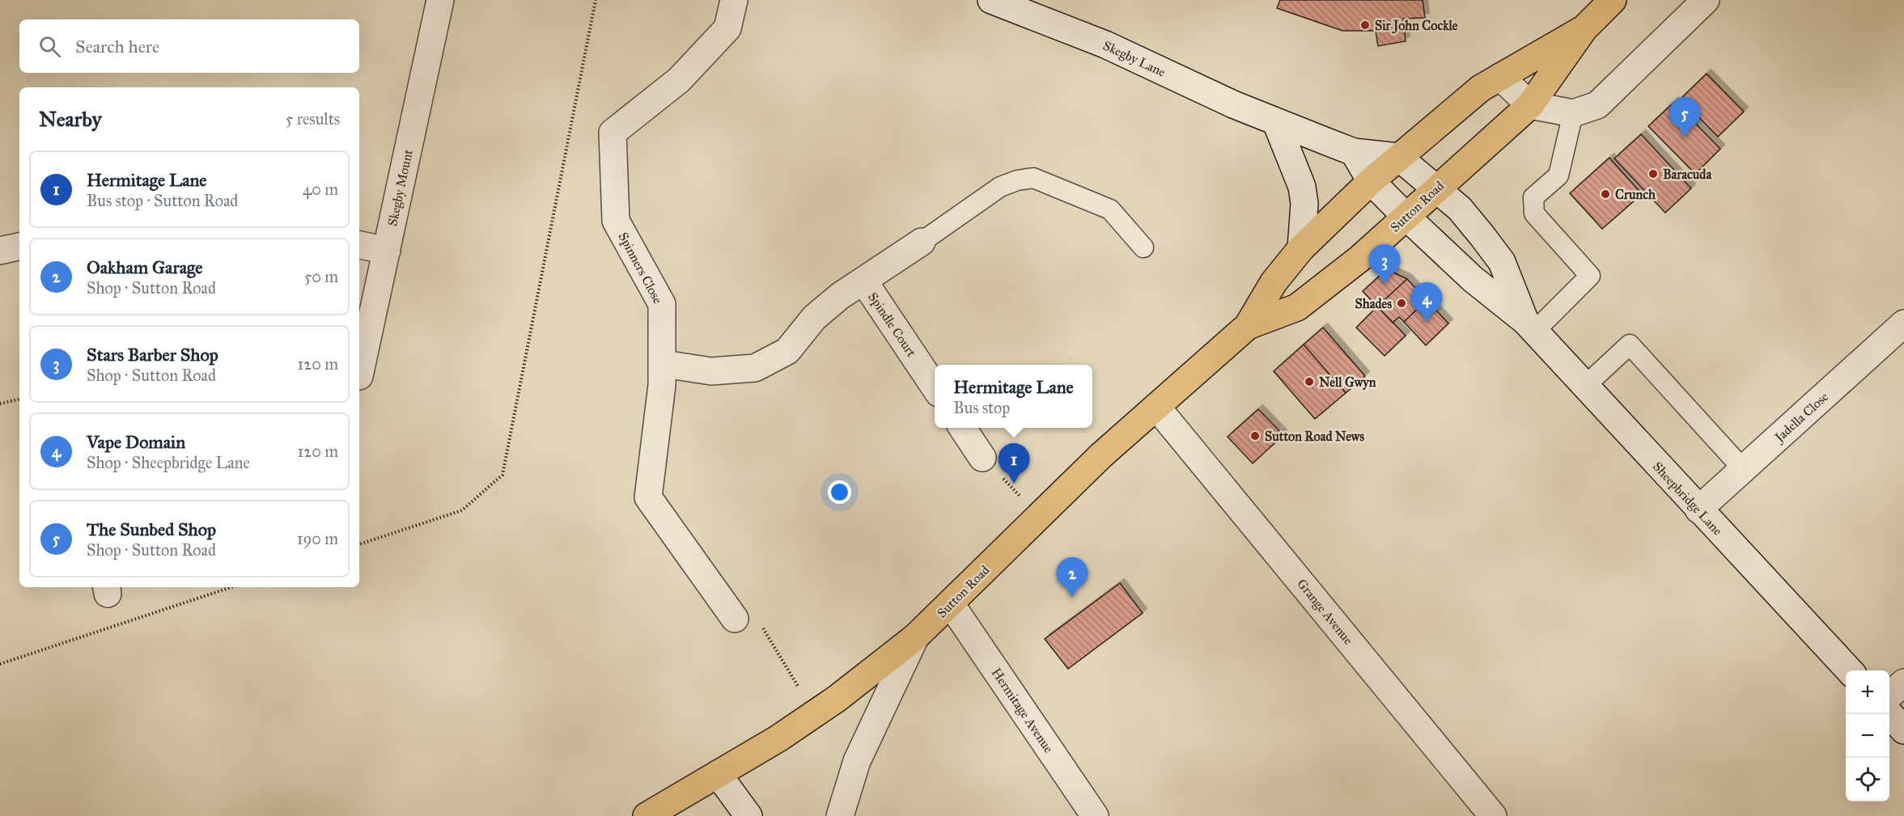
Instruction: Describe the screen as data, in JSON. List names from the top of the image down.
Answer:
{
  "streets": {
    "highway": ["Sutton Road"],
    "street": [
      "Skegby Lane",
      "Skegby Mount",
      "Spinners Close",
      "Spindle Court",
      "Jadella Close",
      "Sheepbridge Lane",
      "Grange Avenue",
      "Hermitage Avenue"
    ]
  },
  "crossings": [
    ["Skegby Lane", "Sutton Road"],
    ["Skegby Lane", "Sheepbridge Lane"],
    ["Sutton Road", "Sheepbridge Lane"],
    ["Sutton Road", "Grange Avenue"],
    ["Sutton Road", "Hermitage Avenue"],
    ["Spinners Close", "Spindle Court"],
    ["Jadella Close", "Sheepbridge Lane"]
  ],
  "places": [
    "Sir John Cockle",
    "Baracuda",
    "Crunch",
    "Shades",
    "Nell Gwyn",
    "Sutton Road News"
  ],
  "page": {
    "search": "Search here",
    "heading": ["Nearby", "5 results"],
    "pins": [
      "5",
      "3",
      "4",
      "1",
      "2"
    ],
    "list": [
      {
        "mark": "1",
        "name": "Hermitage Lane",
        "note": "Bus stop · Sutton Road",
        "value": "40 m"
      },
      {
        "mark": "2",
        "name": "Oakham Garage",
        "note": "Shop · Sutton Road",
        "value": "50 m"
      },
      {
        "mark": "3",
        "name": "Stars Barber Shop",
        "note": "Shop · Sutton Road",
        "value": "120 m"
      },
      {
        "mark": "4",
        "name": "Vape Domain",
        "note": "Shop · Sheepbridge Lane",
        "value": "120 m"
      },
      {
        "mark": "5",
        "name": "The Sunbed Shop",
        "note": "Shop · Sutton Road",
        "value": "190 m"
      }
    ],
    "popup": ["Hermitage Lane", "Bus stop"],
    "map_buttons": ["+", "−"]
  }
}
